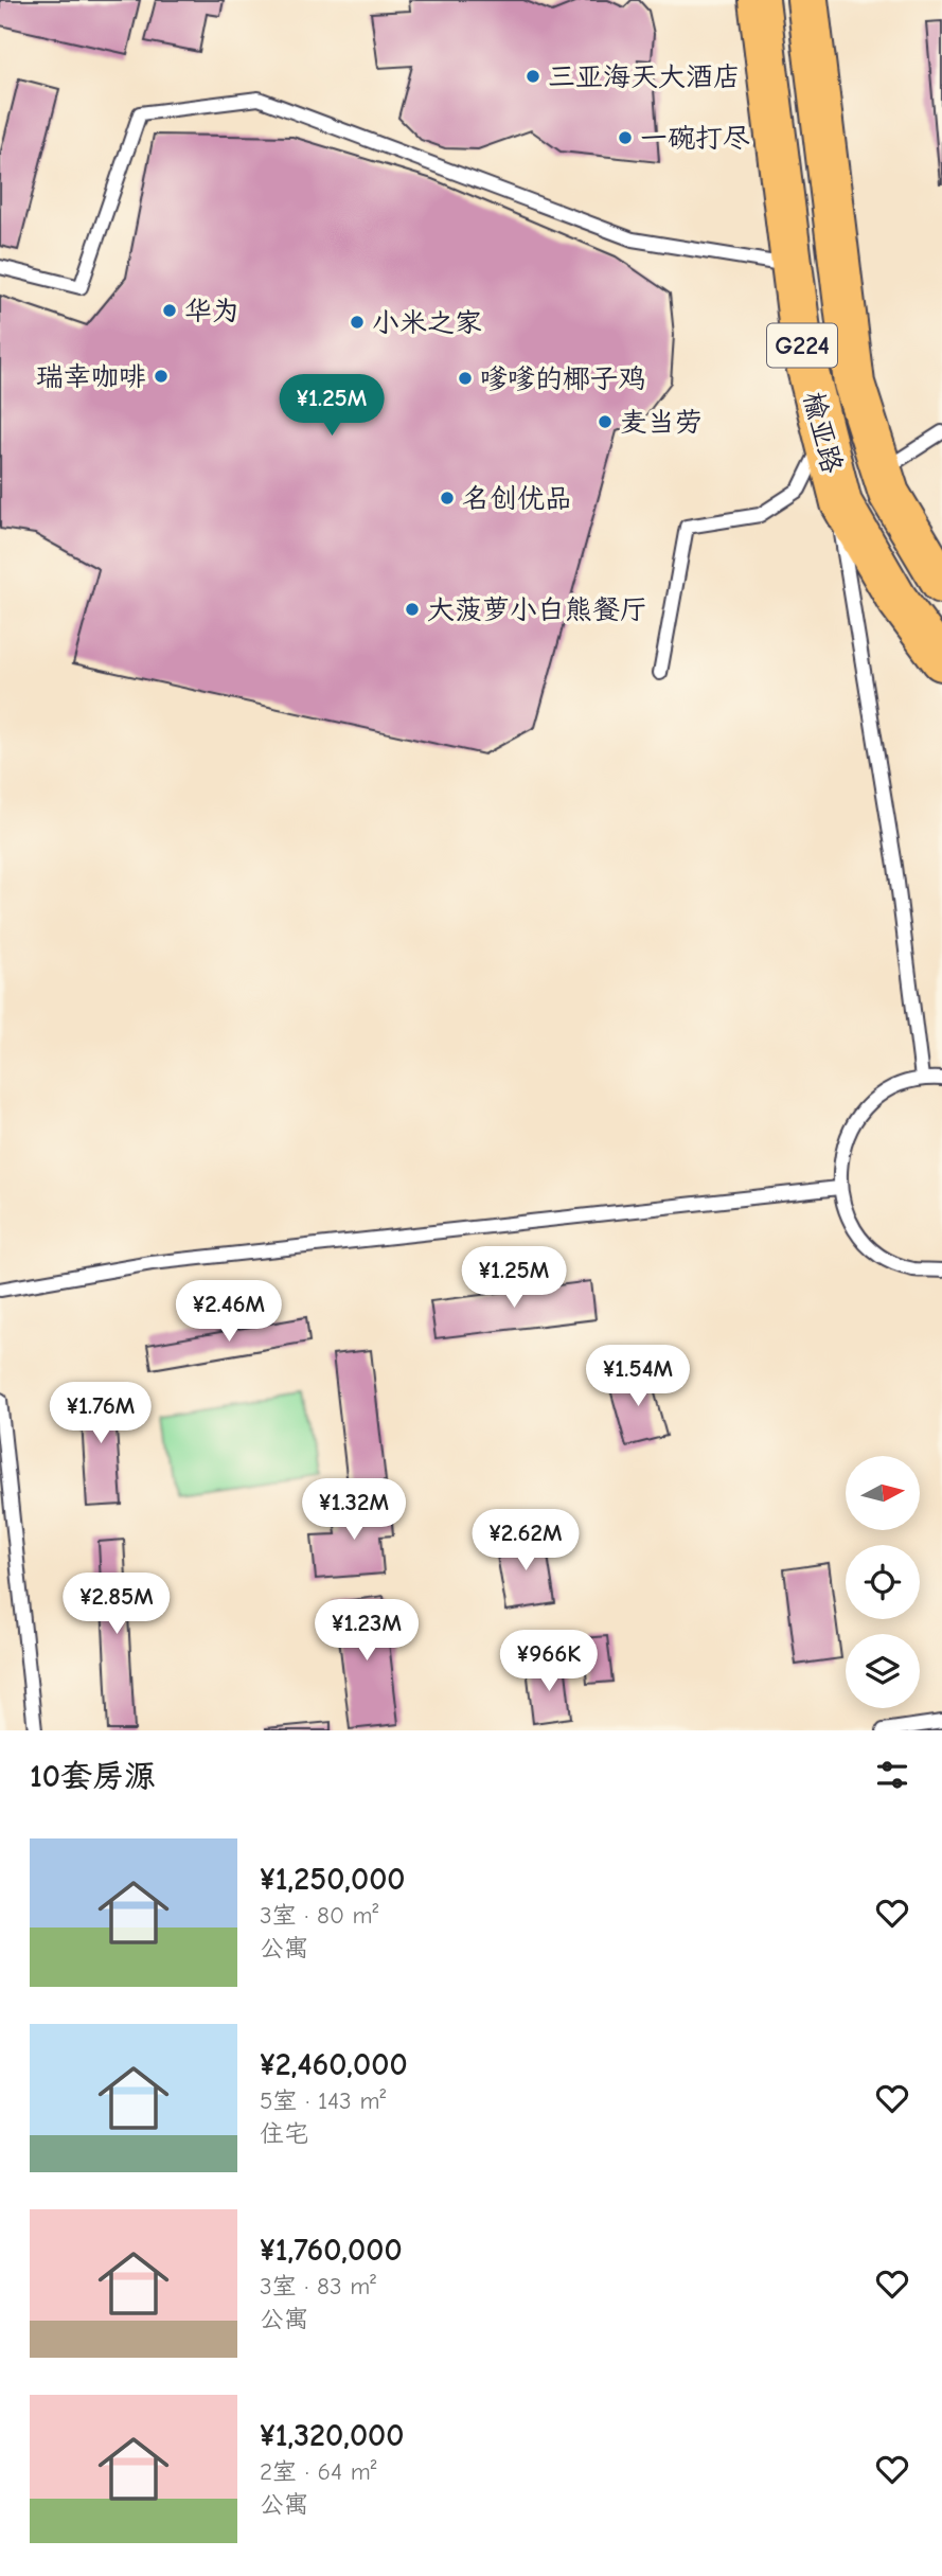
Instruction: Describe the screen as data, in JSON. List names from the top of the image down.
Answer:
{
  "streets": {
    "highway": ["G224", "榆亚路"]
  },
  "places": [
    "三亚海天大酒店",
    "一碗打尽",
    "华为",
    "小米之家",
    "瑞幸咖啡",
    "嗲嗲的椰子鸡",
    "麦当劳",
    "名创优品",
    "大菠萝小白熊餐厅"
  ],
  "north": "right",
  "page": {
    "price": [
      "¥1.25M",
      "¥1.25M",
      "¥2.46M",
      "¥1.54M",
      "¥1.76M",
      "¥1.32M",
      "¥2.62M",
      "¥2.85M",
      "¥1.23M",
      "¥966K"
    ],
    "heading": "10套房源",
    "list": [
      {
        "name": "¥1,250,000",
        "note": "3室 · 80 m² · 公寓"
      },
      {
        "name": "¥2,460,000",
        "note": "5室 · 143 m² · 住宅"
      },
      {
        "name": "¥1,760,000",
        "note": "3室 · 83 m² · 公寓"
      },
      {
        "name": "¥1,320,000",
        "note": "2室 · 64 m² · 公寓"
      }
    ]
  }
}
